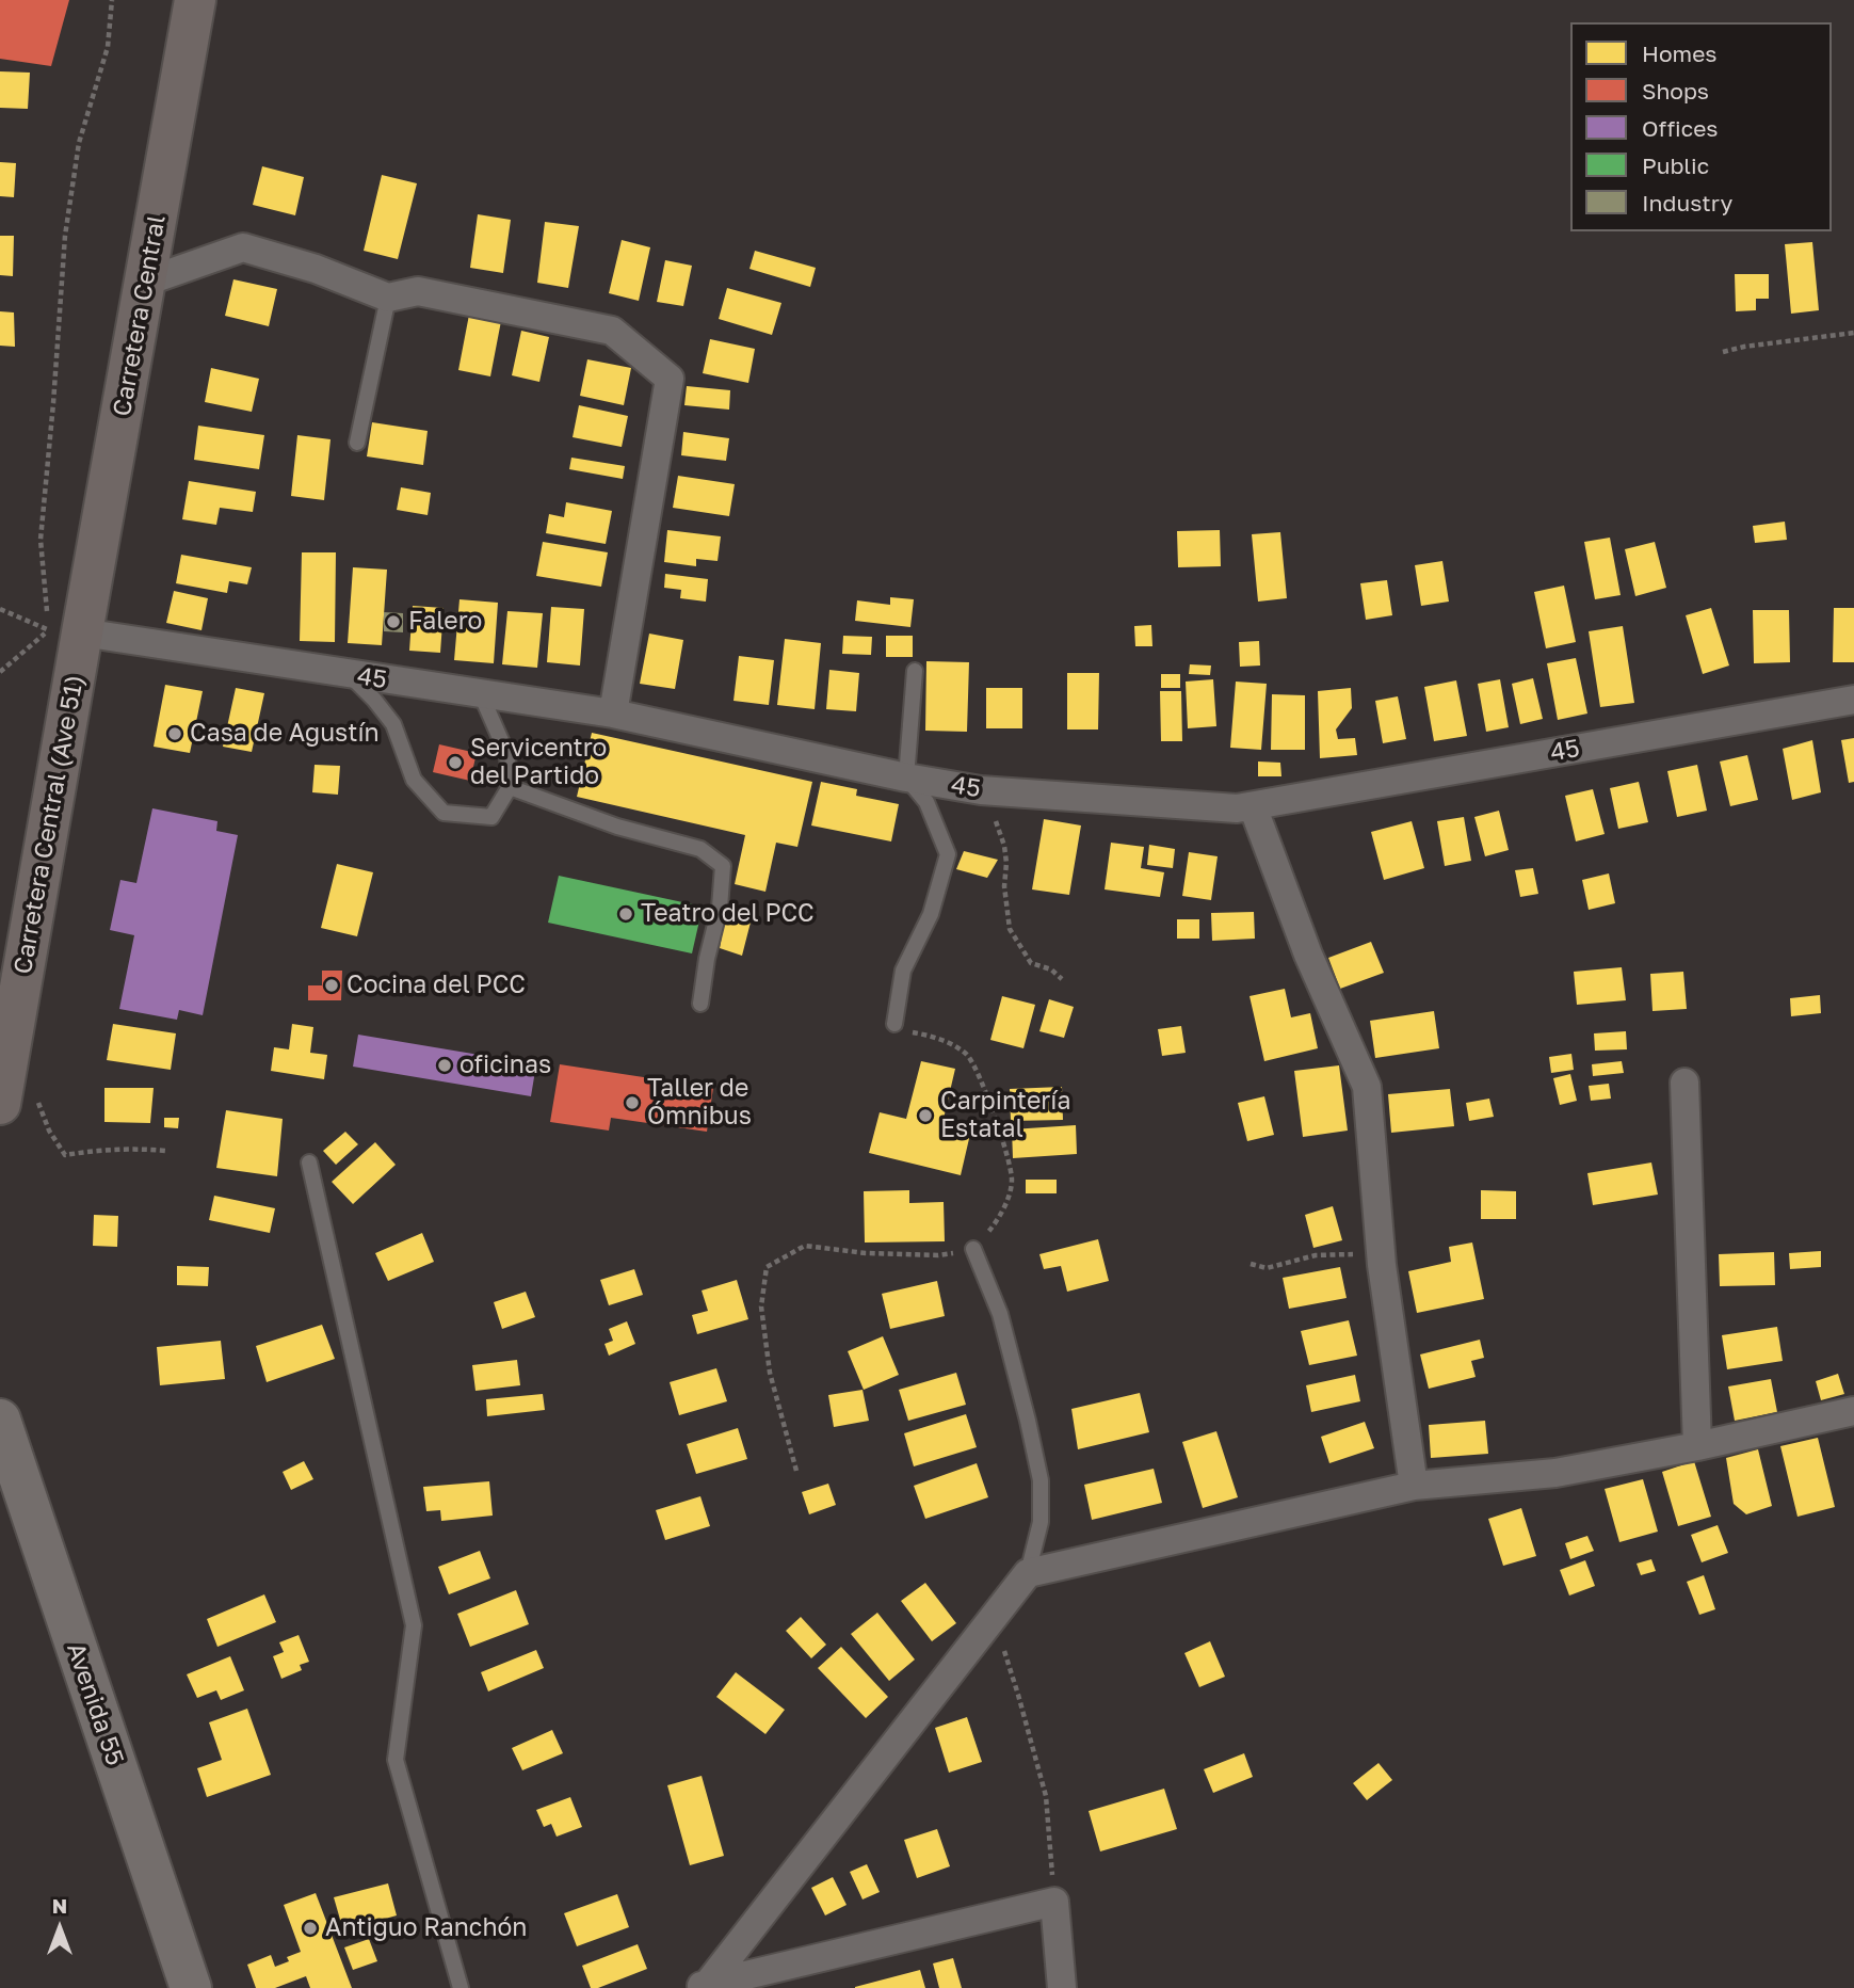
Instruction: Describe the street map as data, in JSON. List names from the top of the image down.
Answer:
{
  "streets": {
    "main road": ["Carretera Central", "Carretera Central (Ave 51)"],
    "street": ["45", "Avenida 55"]
  },
  "crossings": [
    ["Carretera Central", "45"],
    ["Carretera Central", "Carretera Central (Ave 51)"],
    ["45", "Carretera Central (Ave 51)"]
  ],
  "places": [
    "Falero",
    "Casa de Agustín",
    "Servicentro del Partido",
    "Teatro del PCC",
    "Cocina del PCC",
    "oficinas",
    "Taller de Ómnibus",
    "Carpintería Estatal",
    "Antiguo Ranchón"
  ],
  "legend": [
    "Homes",
    "Shops",
    "Offices",
    "Public",
    "Industry"
  ],
  "north": "top"
}
